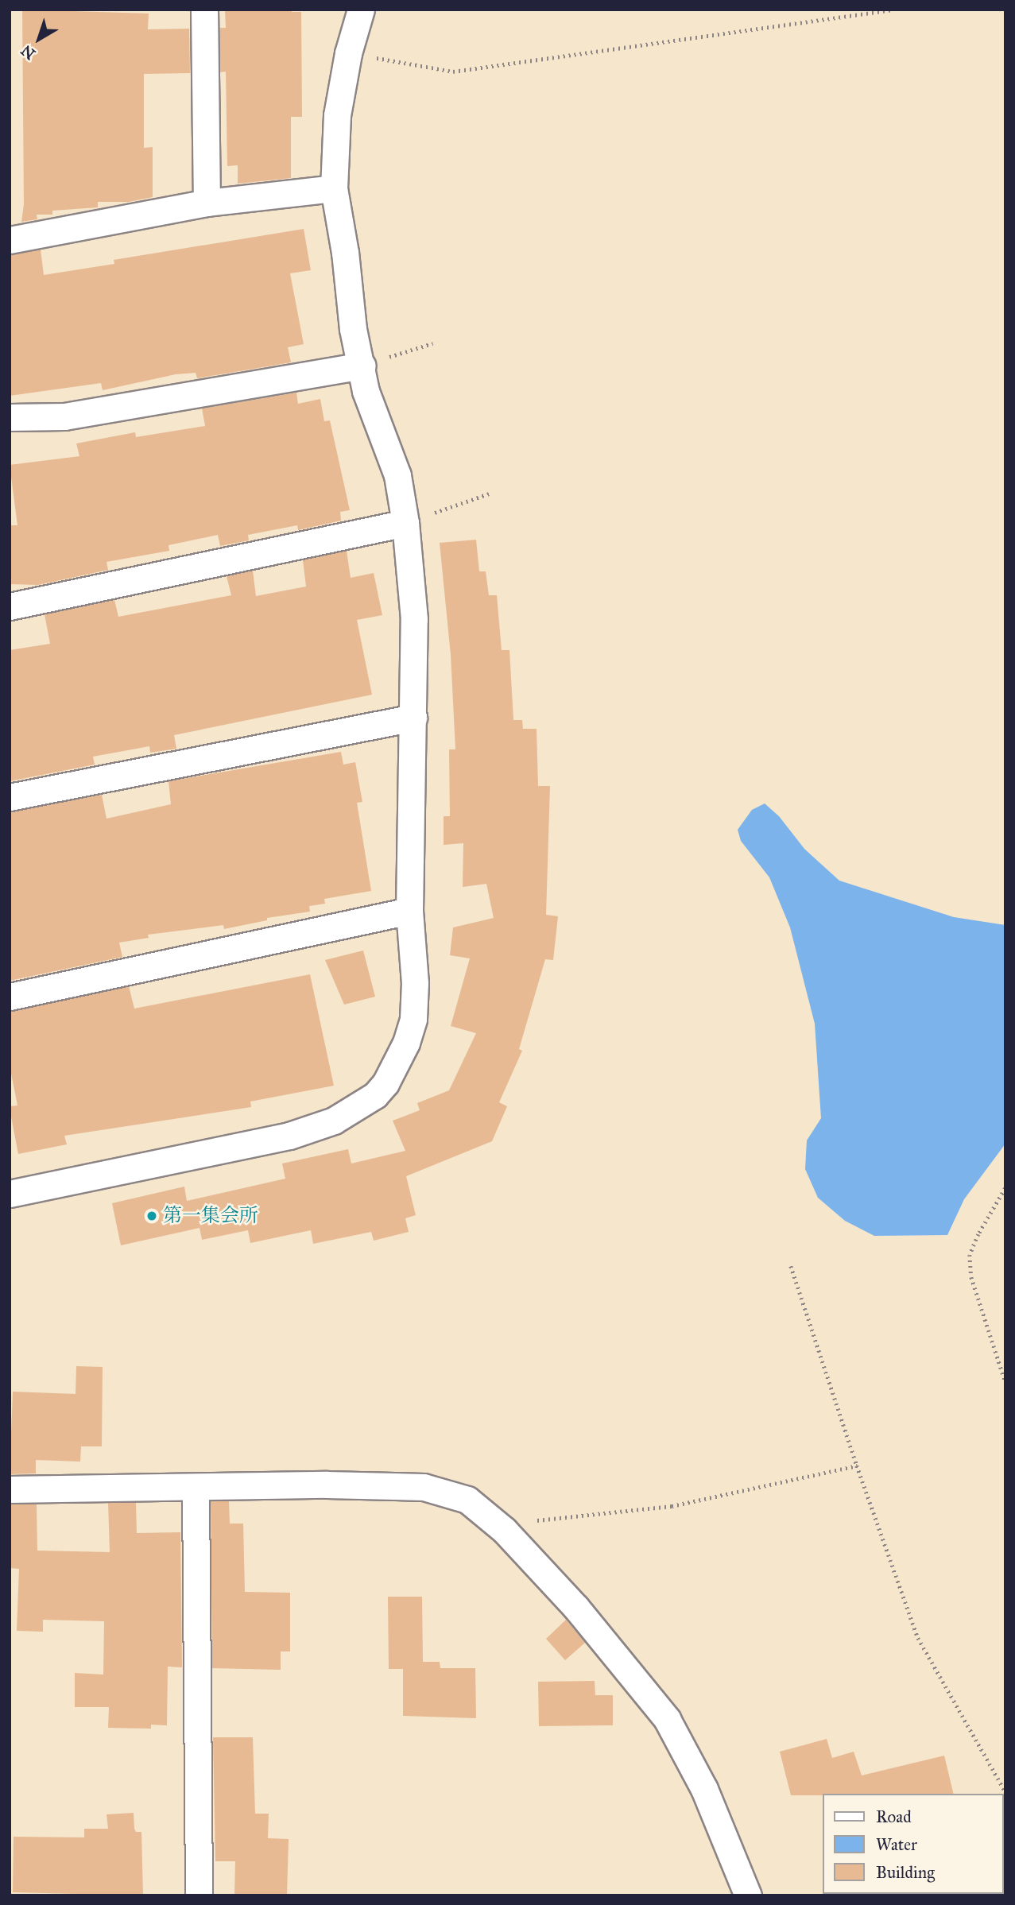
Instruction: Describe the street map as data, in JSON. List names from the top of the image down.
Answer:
{
  "places": ["第一集会所"],
  "legend": ["Road", "Water", "Building"],
  "north": "bottom left"
}
